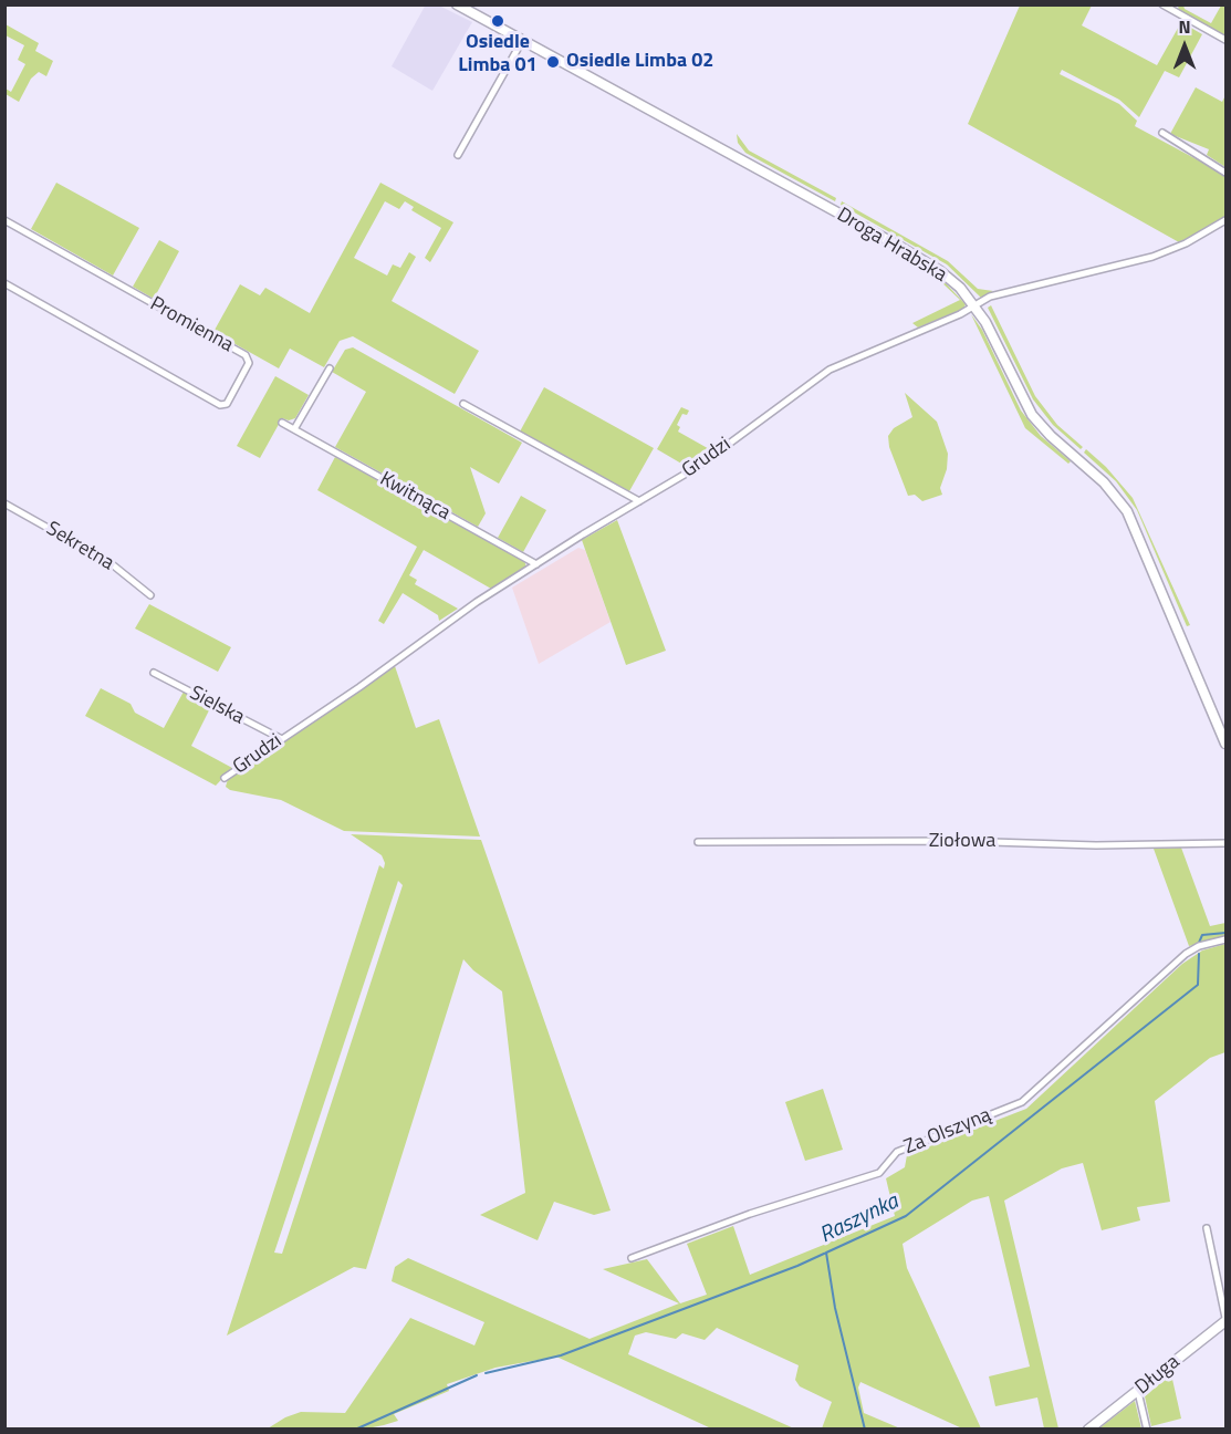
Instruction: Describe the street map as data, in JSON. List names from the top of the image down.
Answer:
{
  "streets": {
    "street": [
      "Droga Hrabska",
      "Promienna",
      "Grudzi",
      "Kwitnąca",
      "Sekretna",
      "Sielska",
      "Ziołowa",
      "Za Olszyną",
      "Długa"
    ]
  },
  "crossings": [
    ["Droga Hrabska", "Grudzi"],
    ["Grudzi", "Kwitnąca"],
    ["Grudzi", "Sielska"]
  ],
  "water": ["Raszynka"],
  "places": ["Osiedle Limba 01", "Osiedle Limba 02"],
  "north": "top"
}
